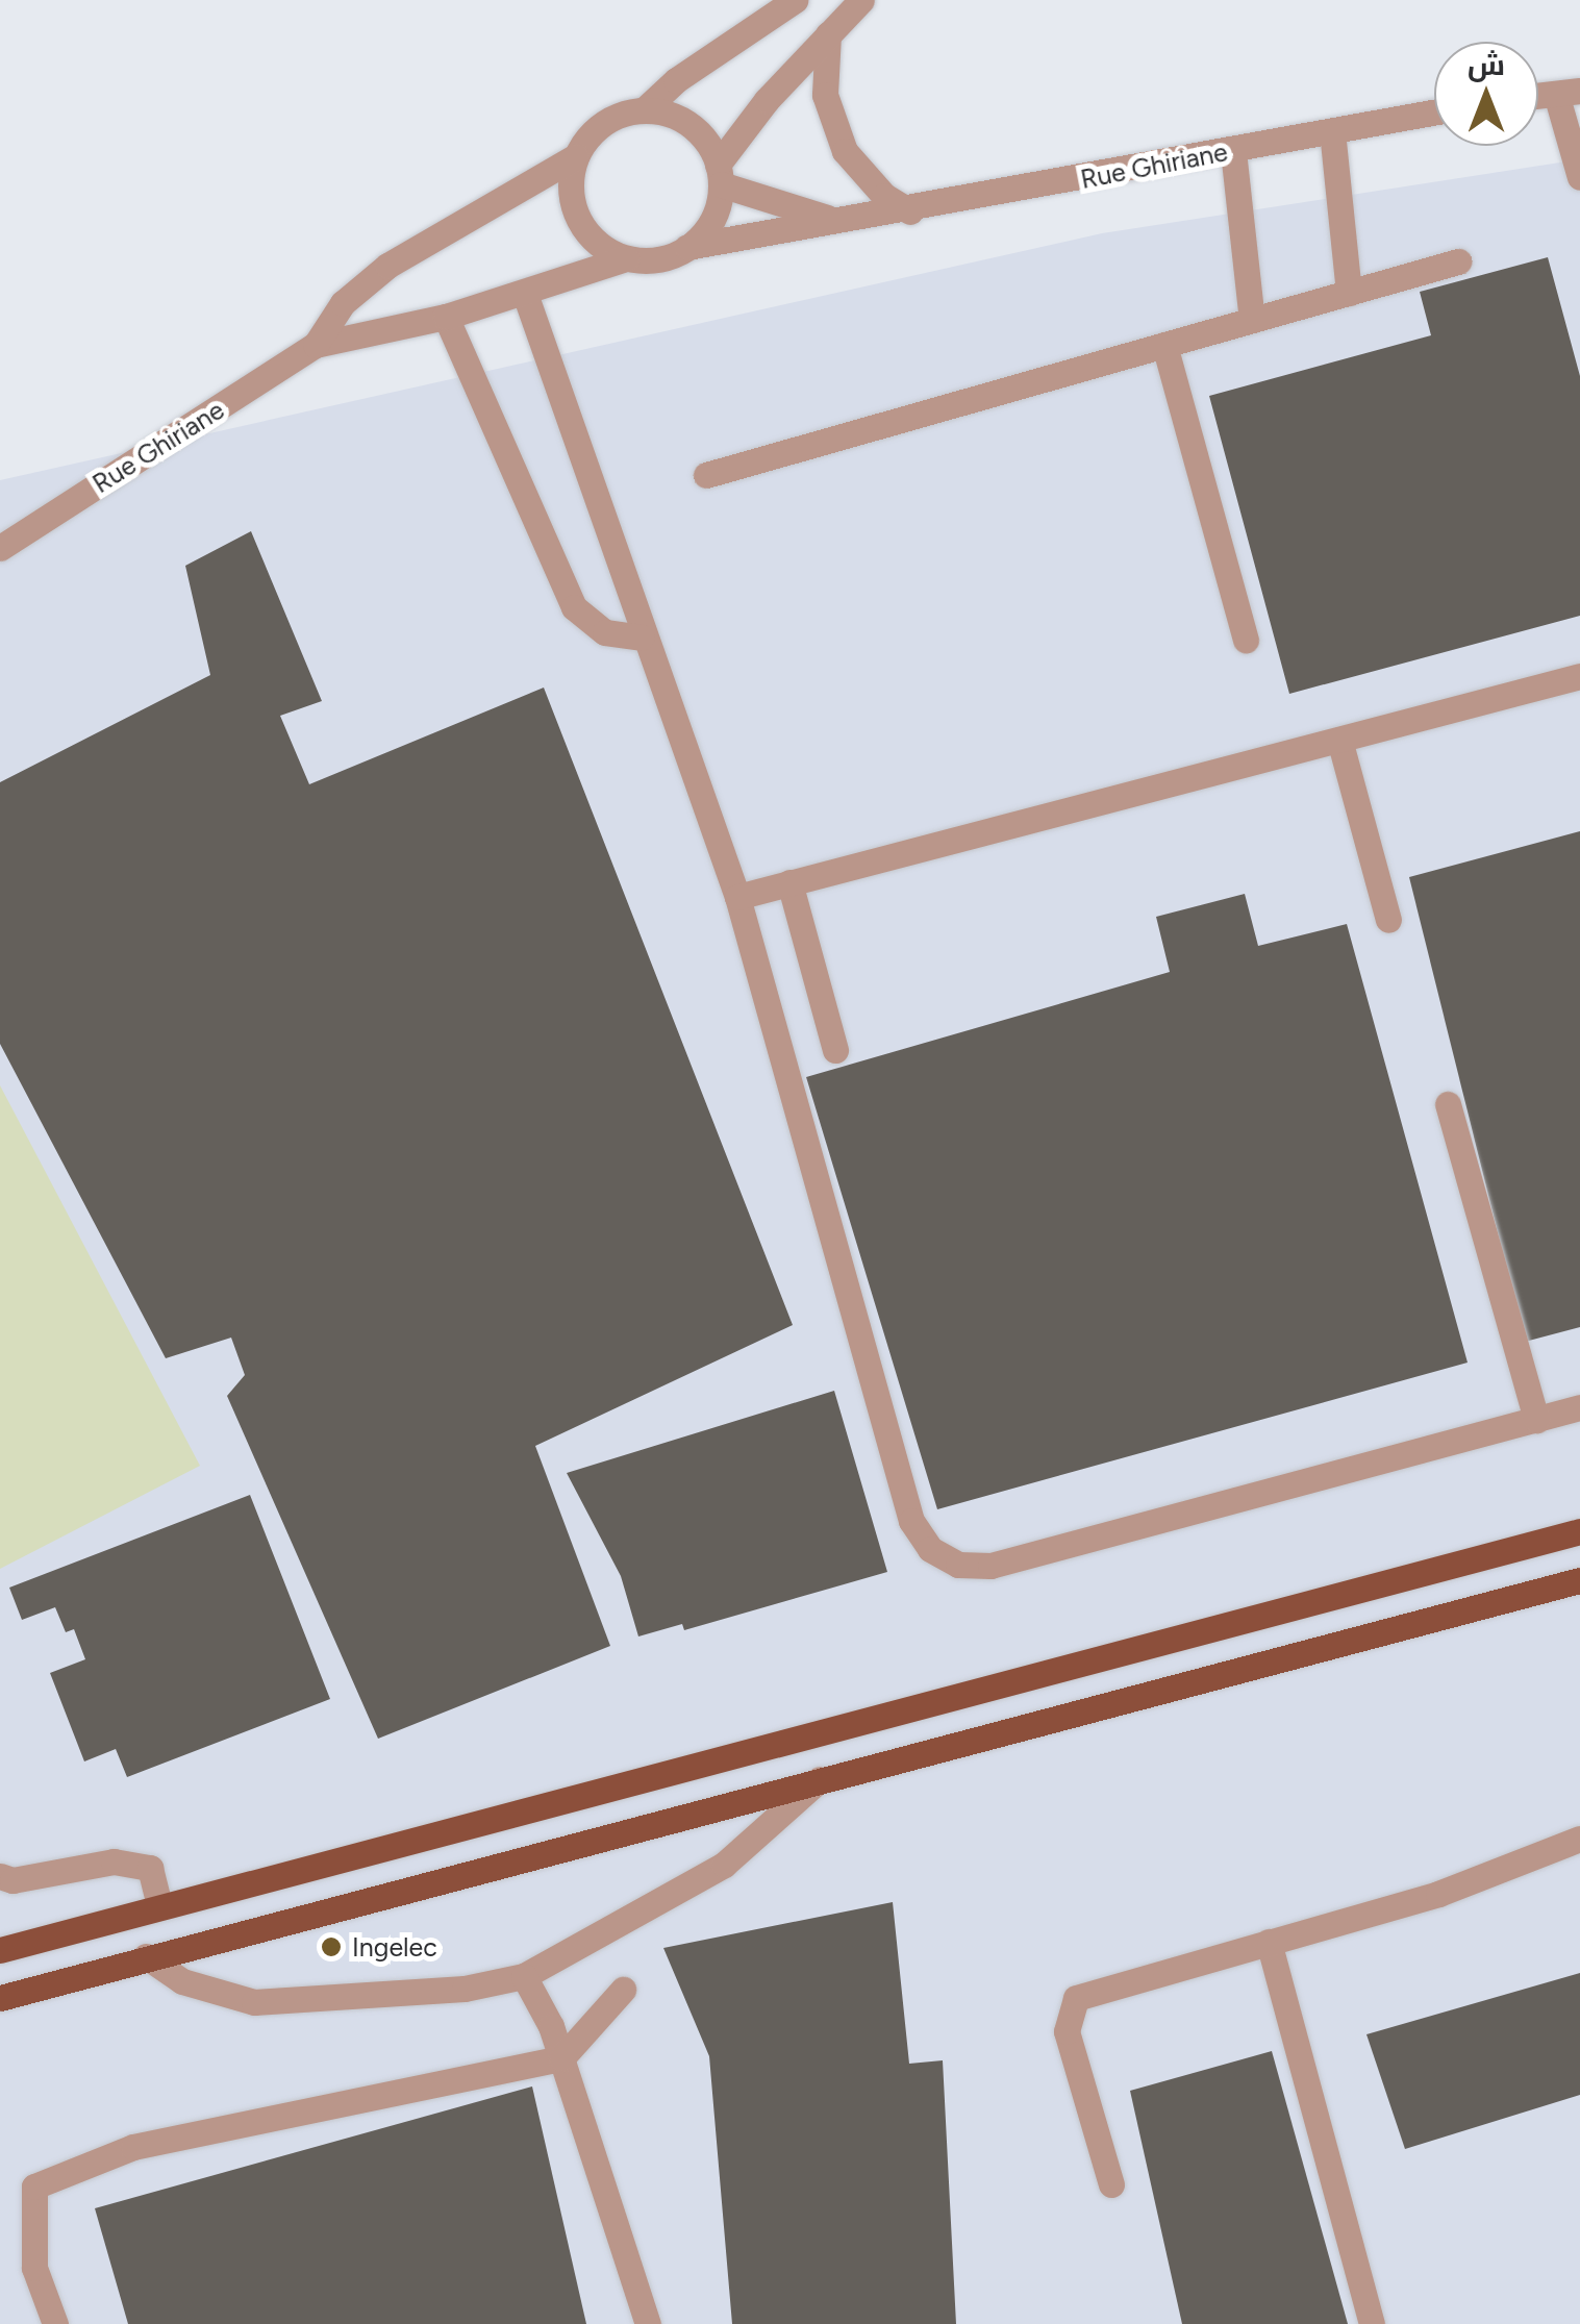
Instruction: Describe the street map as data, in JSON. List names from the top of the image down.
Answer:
{
  "streets": {
    "street": ["Rue Ghiriane"]
  },
  "places": ["Ingelec"],
  "north": "top"
}
